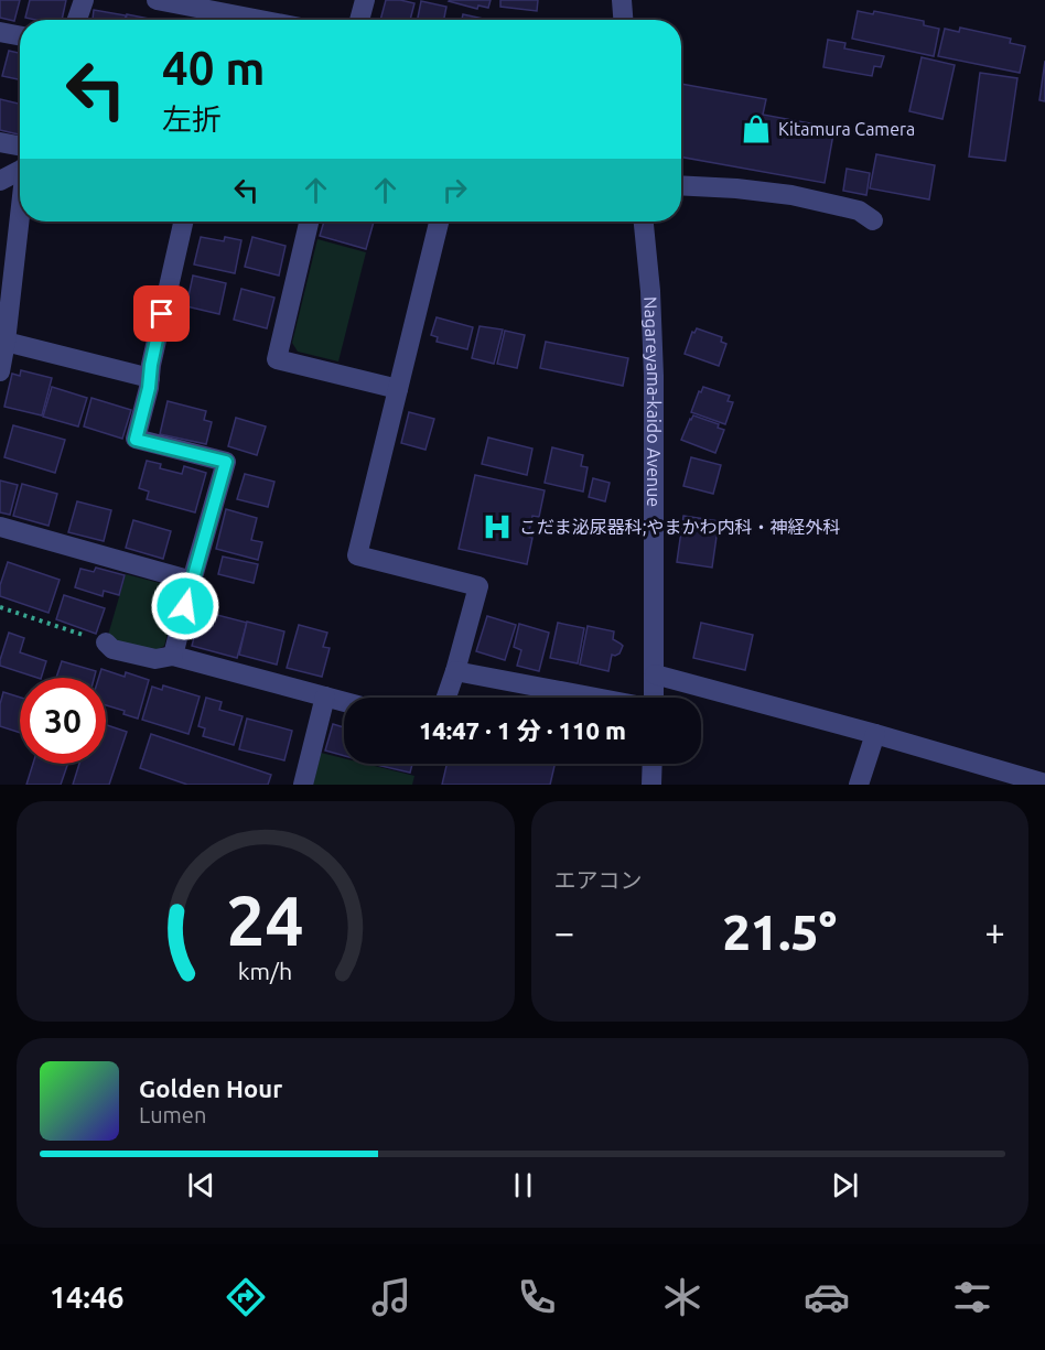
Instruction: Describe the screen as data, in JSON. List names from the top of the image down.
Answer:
{
  "streets": {
    "street": ["Nagareyama-kaido Avenue"]
  },
  "places": {
    "shop": ["Kitamura Camera"],
    "hospital": ["こだま泌尿器科;やまかわ内科・神経外科"]
  },
  "page": {
    "turn": ["40 m", "左折"],
    "limit": "30",
    "trip": "14:47 · 1 分 · 110 m",
    "tile": "エアコン",
    "heat": ["−", "21.5°", "+"],
    "song": ["Golden Hour", "Lumen"],
    "tabs": "14:46",
    "gauge": ["24", "km/h"]
  }
}
